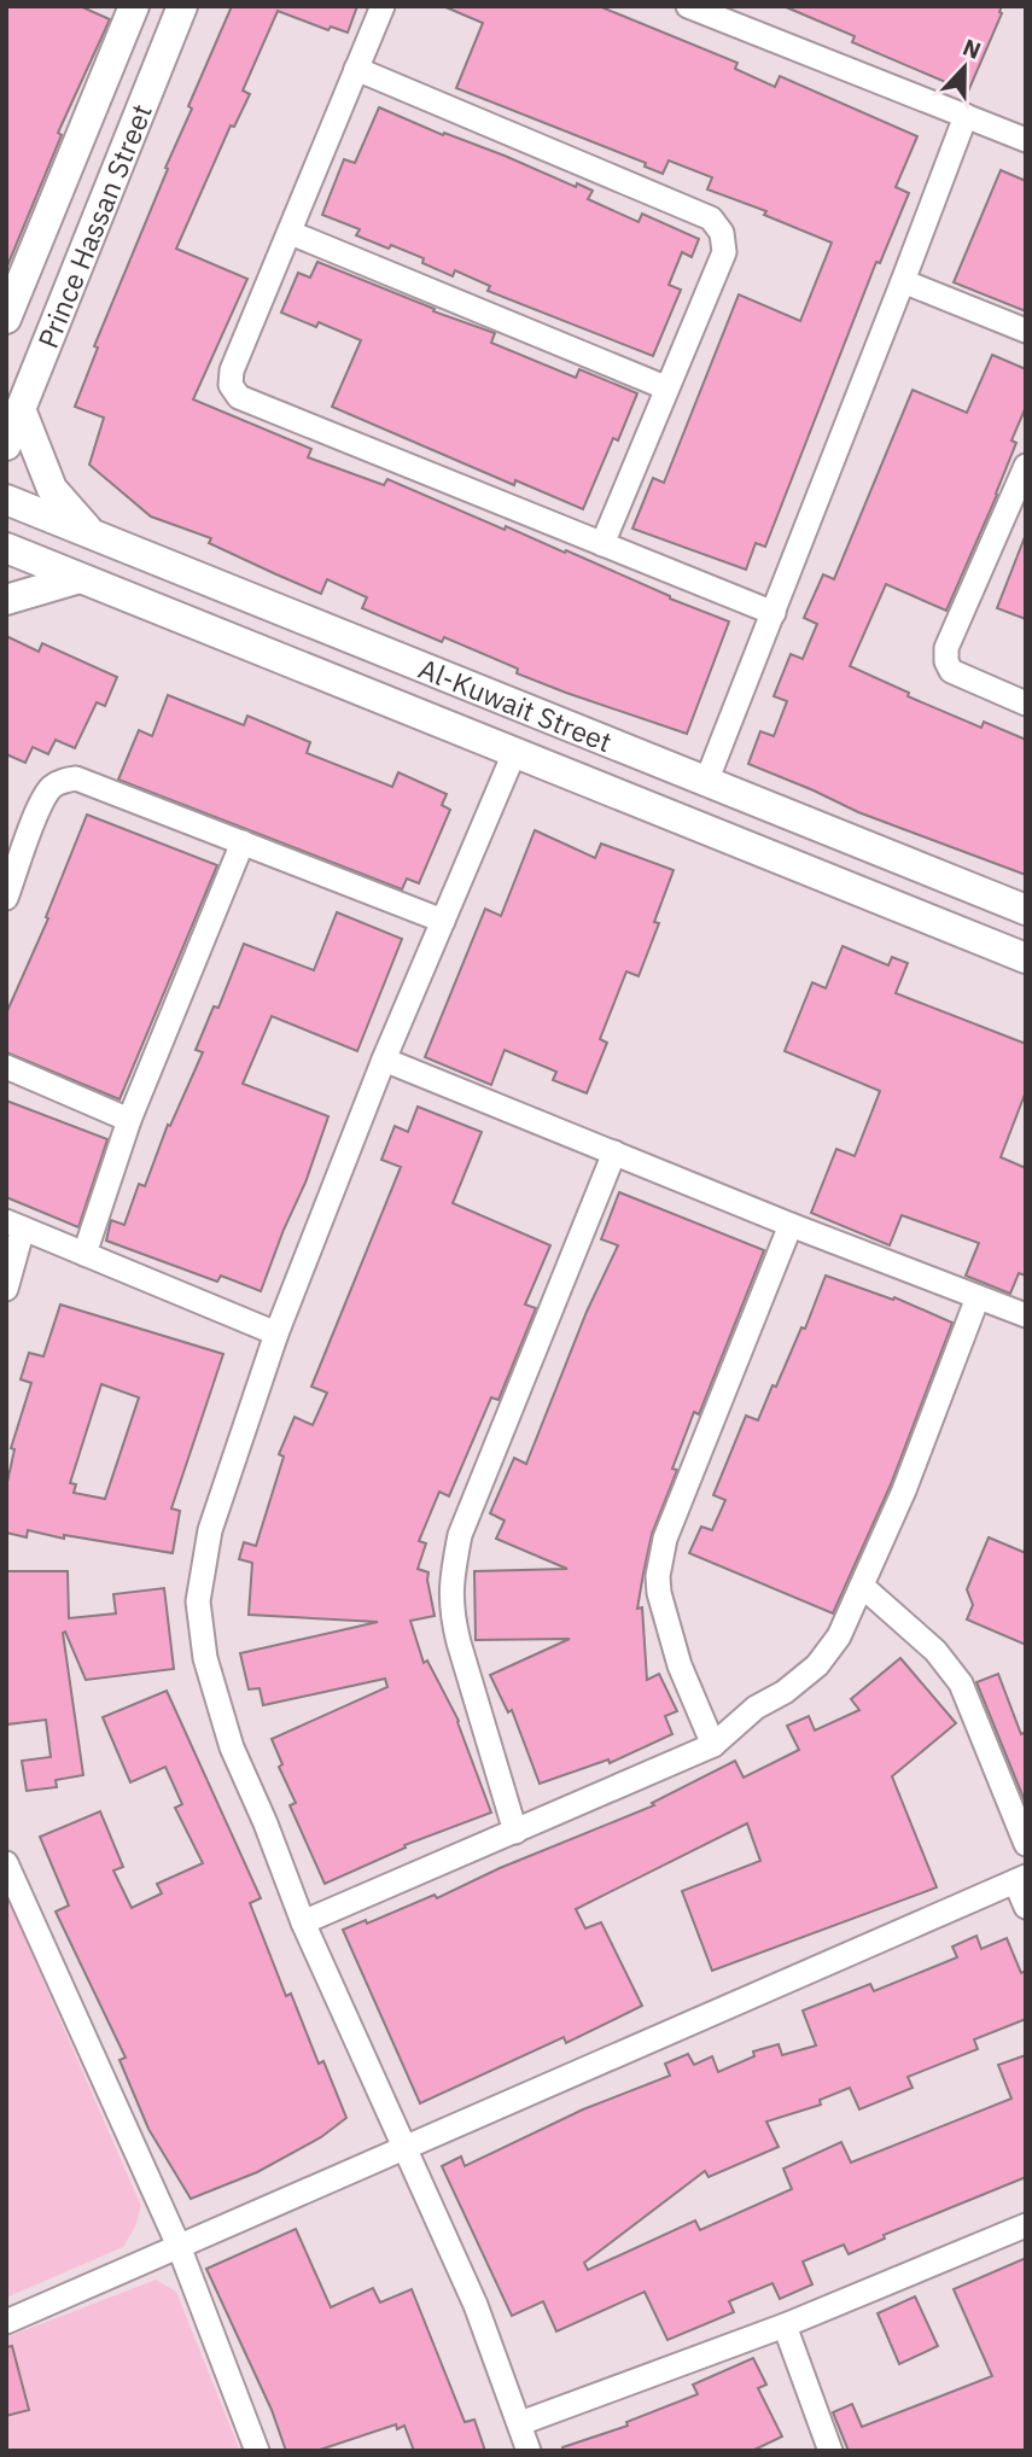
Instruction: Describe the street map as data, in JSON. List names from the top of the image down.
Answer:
{
  "streets": {
    "main road": ["Prince Hassan Street", "Al-Kuwait Street"]
  },
  "north": "top"
}
